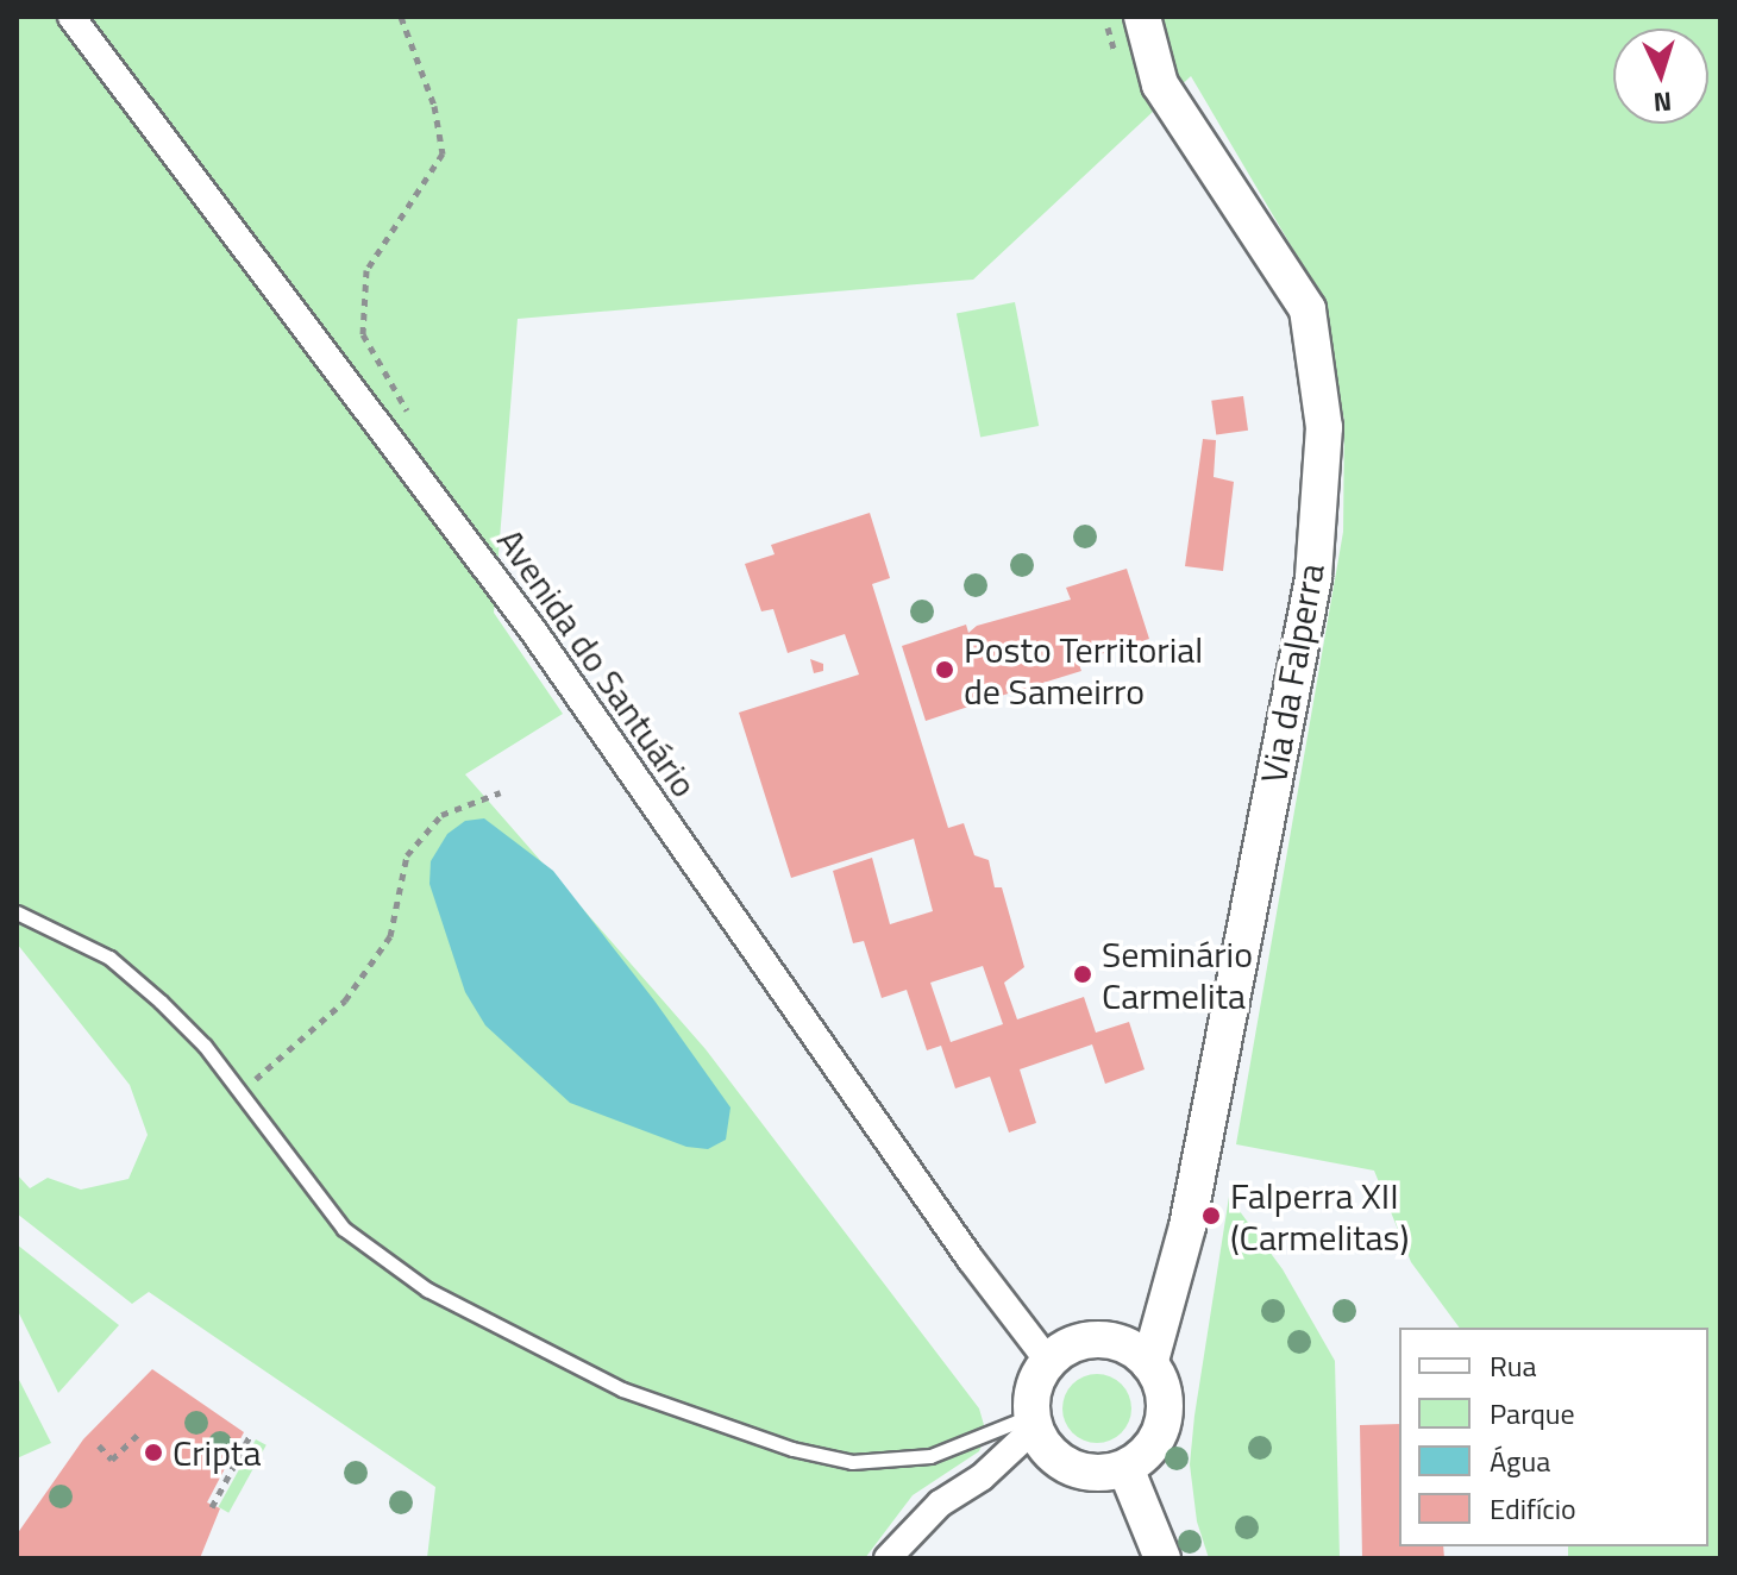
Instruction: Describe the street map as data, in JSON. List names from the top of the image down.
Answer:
{
  "streets": {
    "main road": ["Via da Falperra"],
    "street": ["Avenida do Santuário"]
  },
  "crossings": [
    ["Avenida do Santuário", "Via da Falperra"]
  ],
  "places": [
    "Posto Territorial de Sameirro",
    "Seminário Carmelita",
    "Falperra XII (Carmelitas)",
    "Cripta"
  ],
  "legend": [
    "Rua",
    "Parque",
    "Água",
    "Edifício"
  ],
  "north": "bottom"
}
